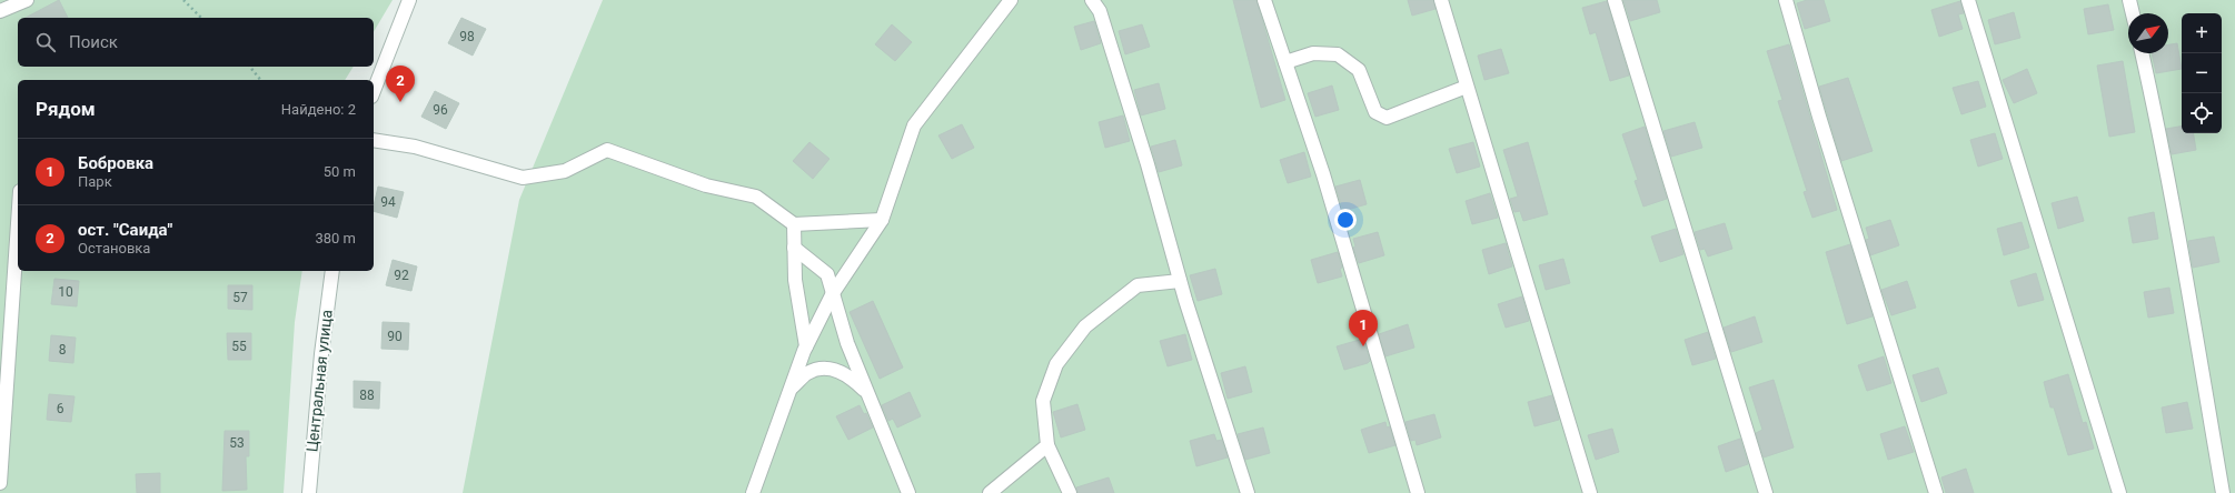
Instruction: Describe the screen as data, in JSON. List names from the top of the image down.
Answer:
{
  "streets": {
    "street": ["Центральная улица"]
  },
  "house_numbers": [
    "98",
    "96",
    "94",
    "92",
    "10",
    "57",
    "90",
    "55",
    "8",
    "88",
    "6",
    "53"
  ],
  "north": "top right",
  "page": {
    "map_buttons": ["+", "−"],
    "search": "Поиск",
    "pins": ["2", "1"],
    "heading": ["Рядом", "Найдено: 2"],
    "list": [
      {
        "mark": "1",
        "name": "Бобровка",
        "note": "Парк",
        "value": "50 m"
      },
      {
        "mark": "2",
        "name": "ост. \"Саида\"",
        "note": "Остановка",
        "value": "380 m"
      }
    ]
  }
}
